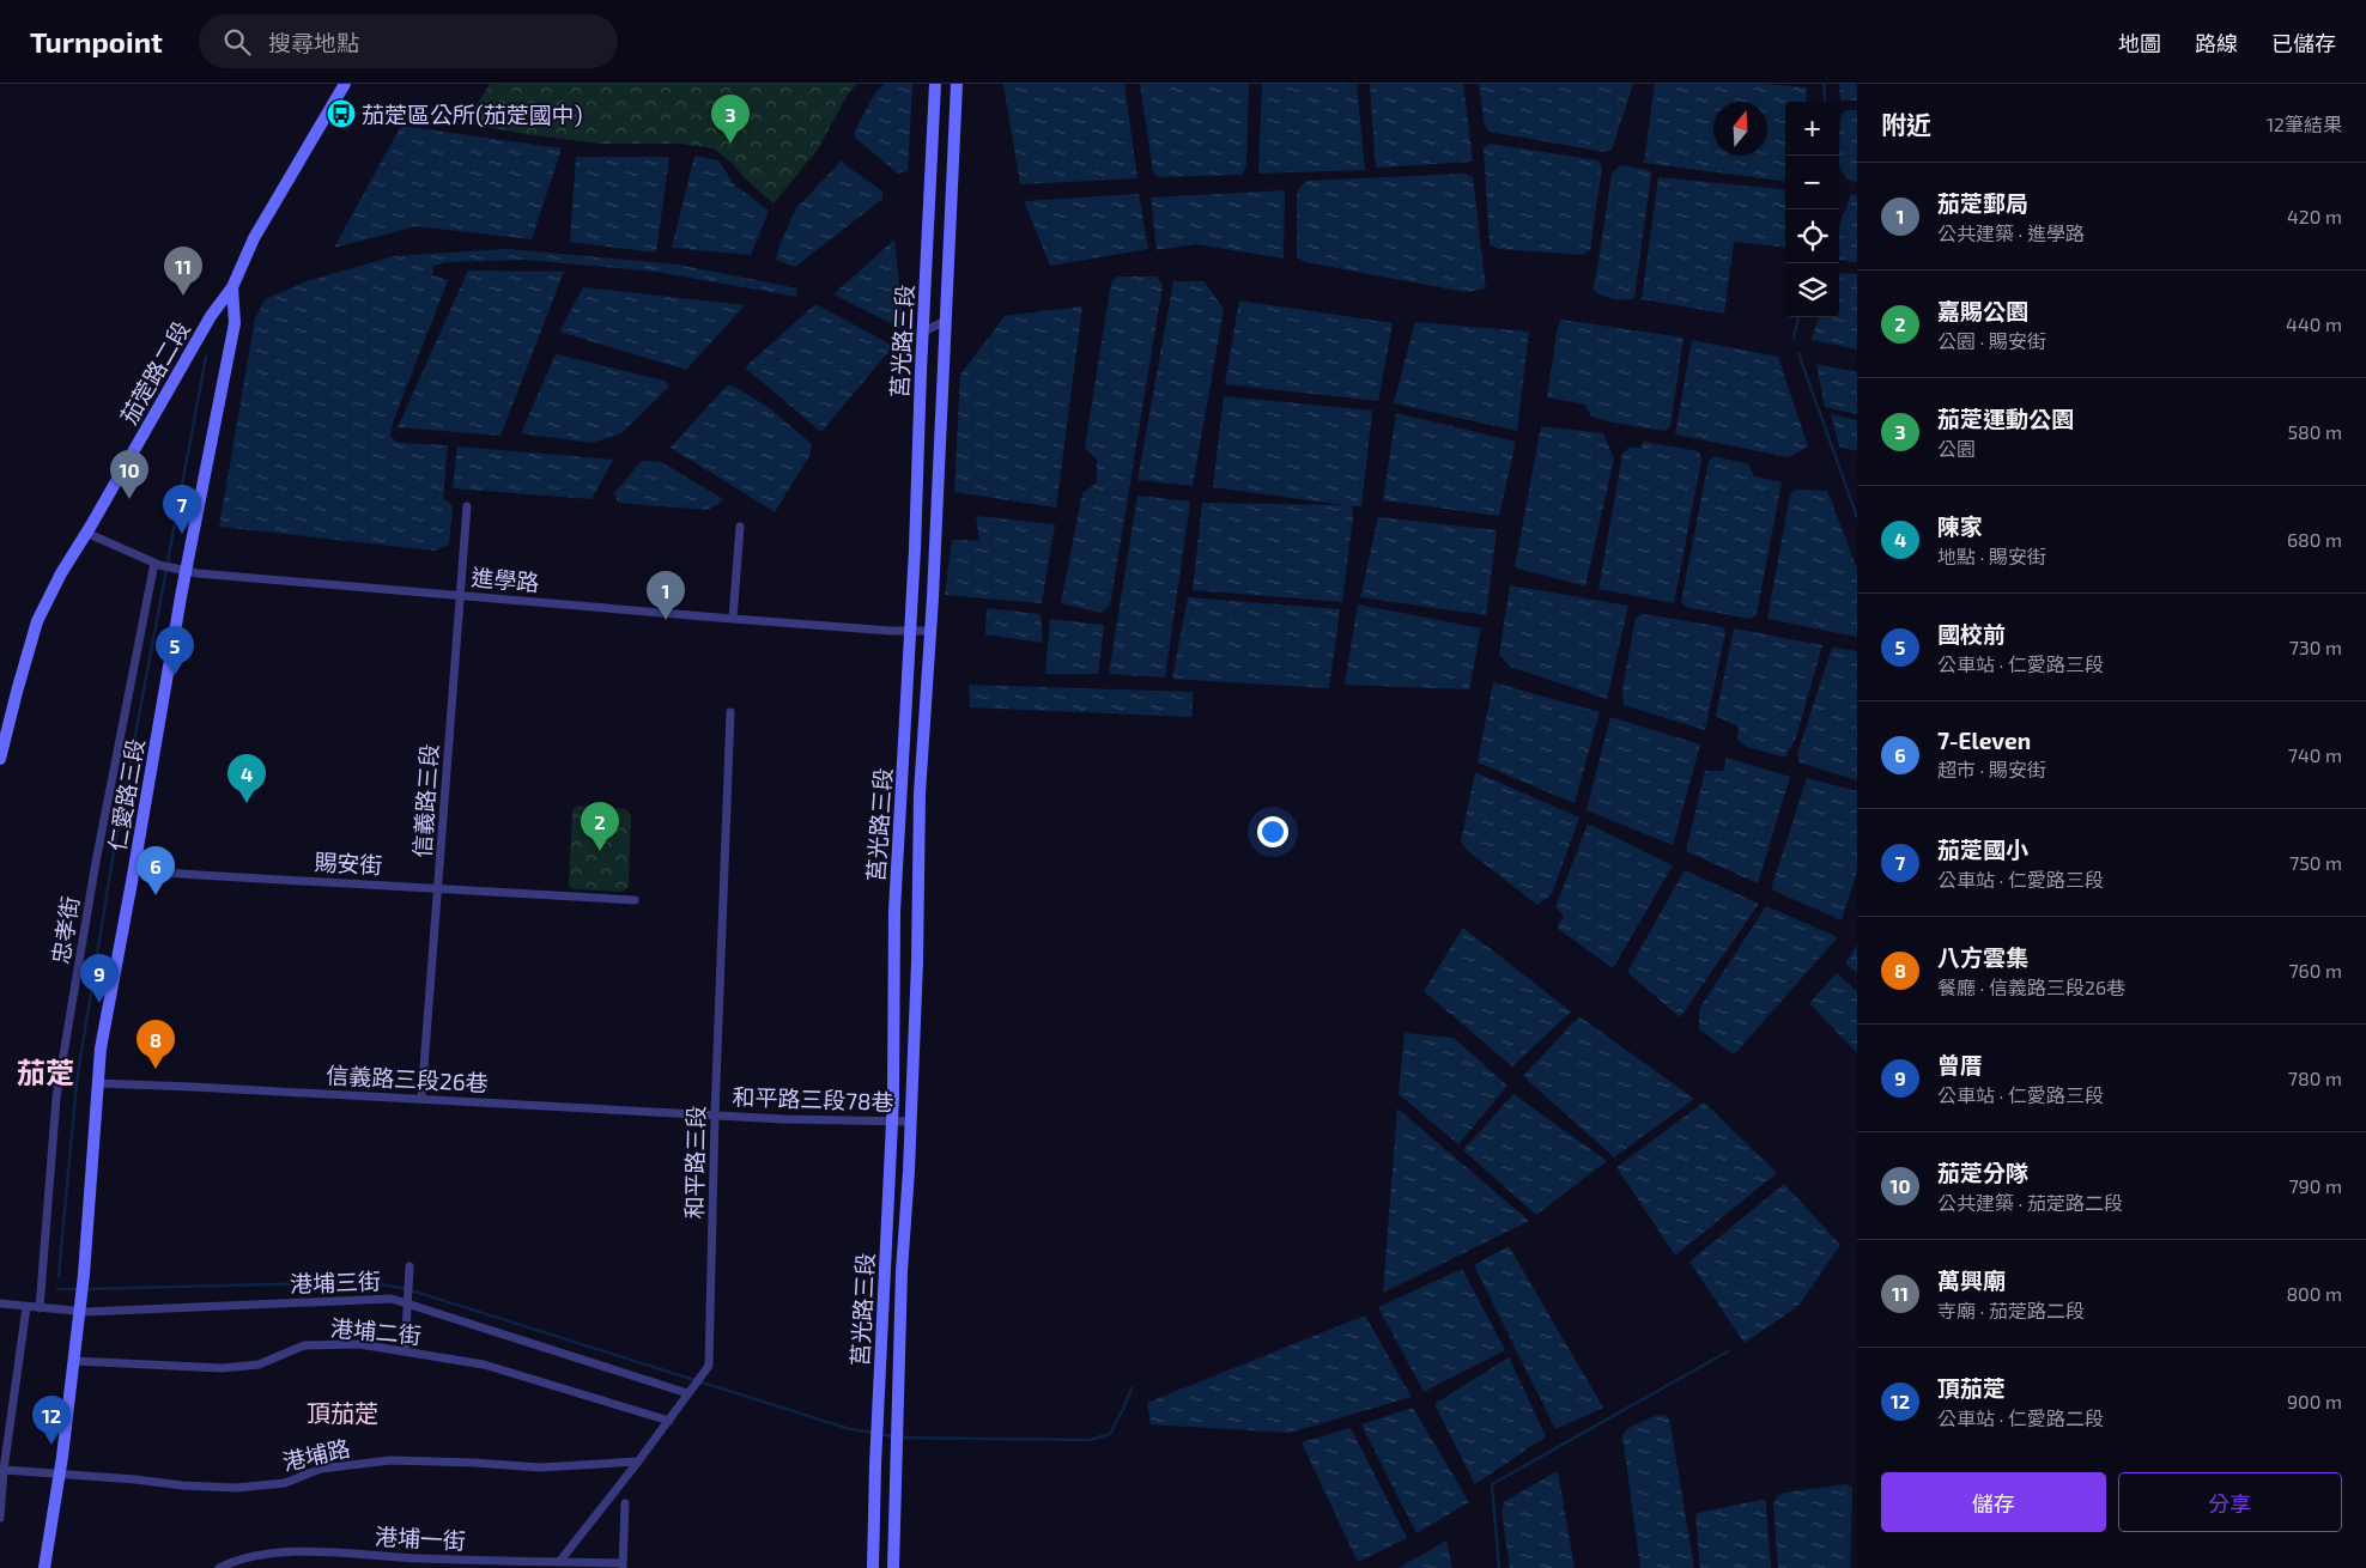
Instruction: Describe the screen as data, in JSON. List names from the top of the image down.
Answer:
{
  "streets": {
    "street": [
      "莒光路三段",
      "茄萣路二段",
      "進學路",
      "仁愛路三段",
      "信義路三段",
      "賜安街",
      "忠孝街",
      "信義路三段26巷",
      "和平路三段78巷",
      "和平路三段",
      "港埔三街",
      "港埔二街",
      "港埔路",
      "港埔一街"
    ]
  },
  "crossings": [
    ["莒光路三段", "進學路"],
    ["莒光路三段", "和平路三段78巷"],
    ["茄萣路二段", "進學路"],
    ["茄萣路二段", "仁愛路三段"],
    ["進學路", "仁愛路三段"],
    ["進學路", "信義路三段"],
    ["進學路", "忠孝街"],
    ["仁愛路三段", "賜安街"],
    ["仁愛路三段", "信義路三段26巷"],
    ["仁愛路三段", "港埔三街"],
    ["仁愛路三段", "港埔二街"],
    ["仁愛路三段", "港埔路"],
    ["信義路三段", "賜安街"],
    ["信義路三段", "信義路三段26巷"],
    ["忠孝街", "港埔三街"],
    ["信義路三段26巷", "和平路三段78巷"],
    ["信義路三段26巷", "和平路三段"],
    ["和平路三段78巷", "和平路三段"],
    ["和平路三段", "港埔三街"],
    ["和平路三段", "港埔二街"],
    ["和平路三段", "港埔路"],
    ["和平路三段", "港埔一街"]
  ],
  "districts": ["茄萣", "頂茄萣"],
  "places": {
    "bus stop": ["茄萣區公所(茄萣國中)"]
  },
  "north": "top",
  "page": {
    "header": "Turnpoint",
    "search": "搜尋地點",
    "nav": ["地圖", "路線", "已儲存"],
    "heading": ["附近", "12筆結果"],
    "pins": [
      "3",
      "11",
      "10",
      "7",
      "1",
      "5",
      "4",
      "2",
      "6",
      "9",
      "8",
      "12"
    ],
    "map_buttons": ["+", "−"],
    "list": [
      {
        "mark": "1",
        "name": "茄萣郵局",
        "note": "公共建築 · 進學路",
        "value": "420 m"
      },
      {
        "mark": "2",
        "name": "嘉賜公園",
        "note": "公園 · 賜安街",
        "value": "440 m"
      },
      {
        "mark": "3",
        "name": "茄萣運動公園",
        "note": "公園",
        "value": "580 m"
      },
      {
        "mark": "4",
        "name": "陳家",
        "note": "地點 · 賜安街",
        "value": "680 m"
      },
      {
        "mark": "5",
        "name": "國校前",
        "note": "公車站 · 仁愛路三段",
        "value": "730 m"
      },
      {
        "mark": "6",
        "name": "7-Eleven",
        "note": "超市 · 賜安街",
        "value": "740 m"
      },
      {
        "mark": "7",
        "name": "茄萣國小",
        "note": "公車站 · 仁愛路三段",
        "value": "750 m"
      },
      {
        "mark": "8",
        "name": "八方雲集",
        "note": "餐廳 · 信義路三段26巷",
        "value": "760 m"
      },
      {
        "mark": "9",
        "name": "曾厝",
        "note": "公車站 · 仁愛路三段",
        "value": "780 m"
      },
      {
        "mark": "10",
        "name": "茄萣分隊",
        "note": "公共建築 · 茄萣路二段",
        "value": "790 m"
      },
      {
        "mark": "11",
        "name": "萬興廟",
        "note": "寺廟 · 茄萣路二段",
        "value": "800 m"
      },
      {
        "mark": "12",
        "name": "頂茄萣",
        "note": "公車站 · 仁愛路二段",
        "value": "900 m"
      }
    ],
    "buttons": ["儲存", "分享"]
  }
}
